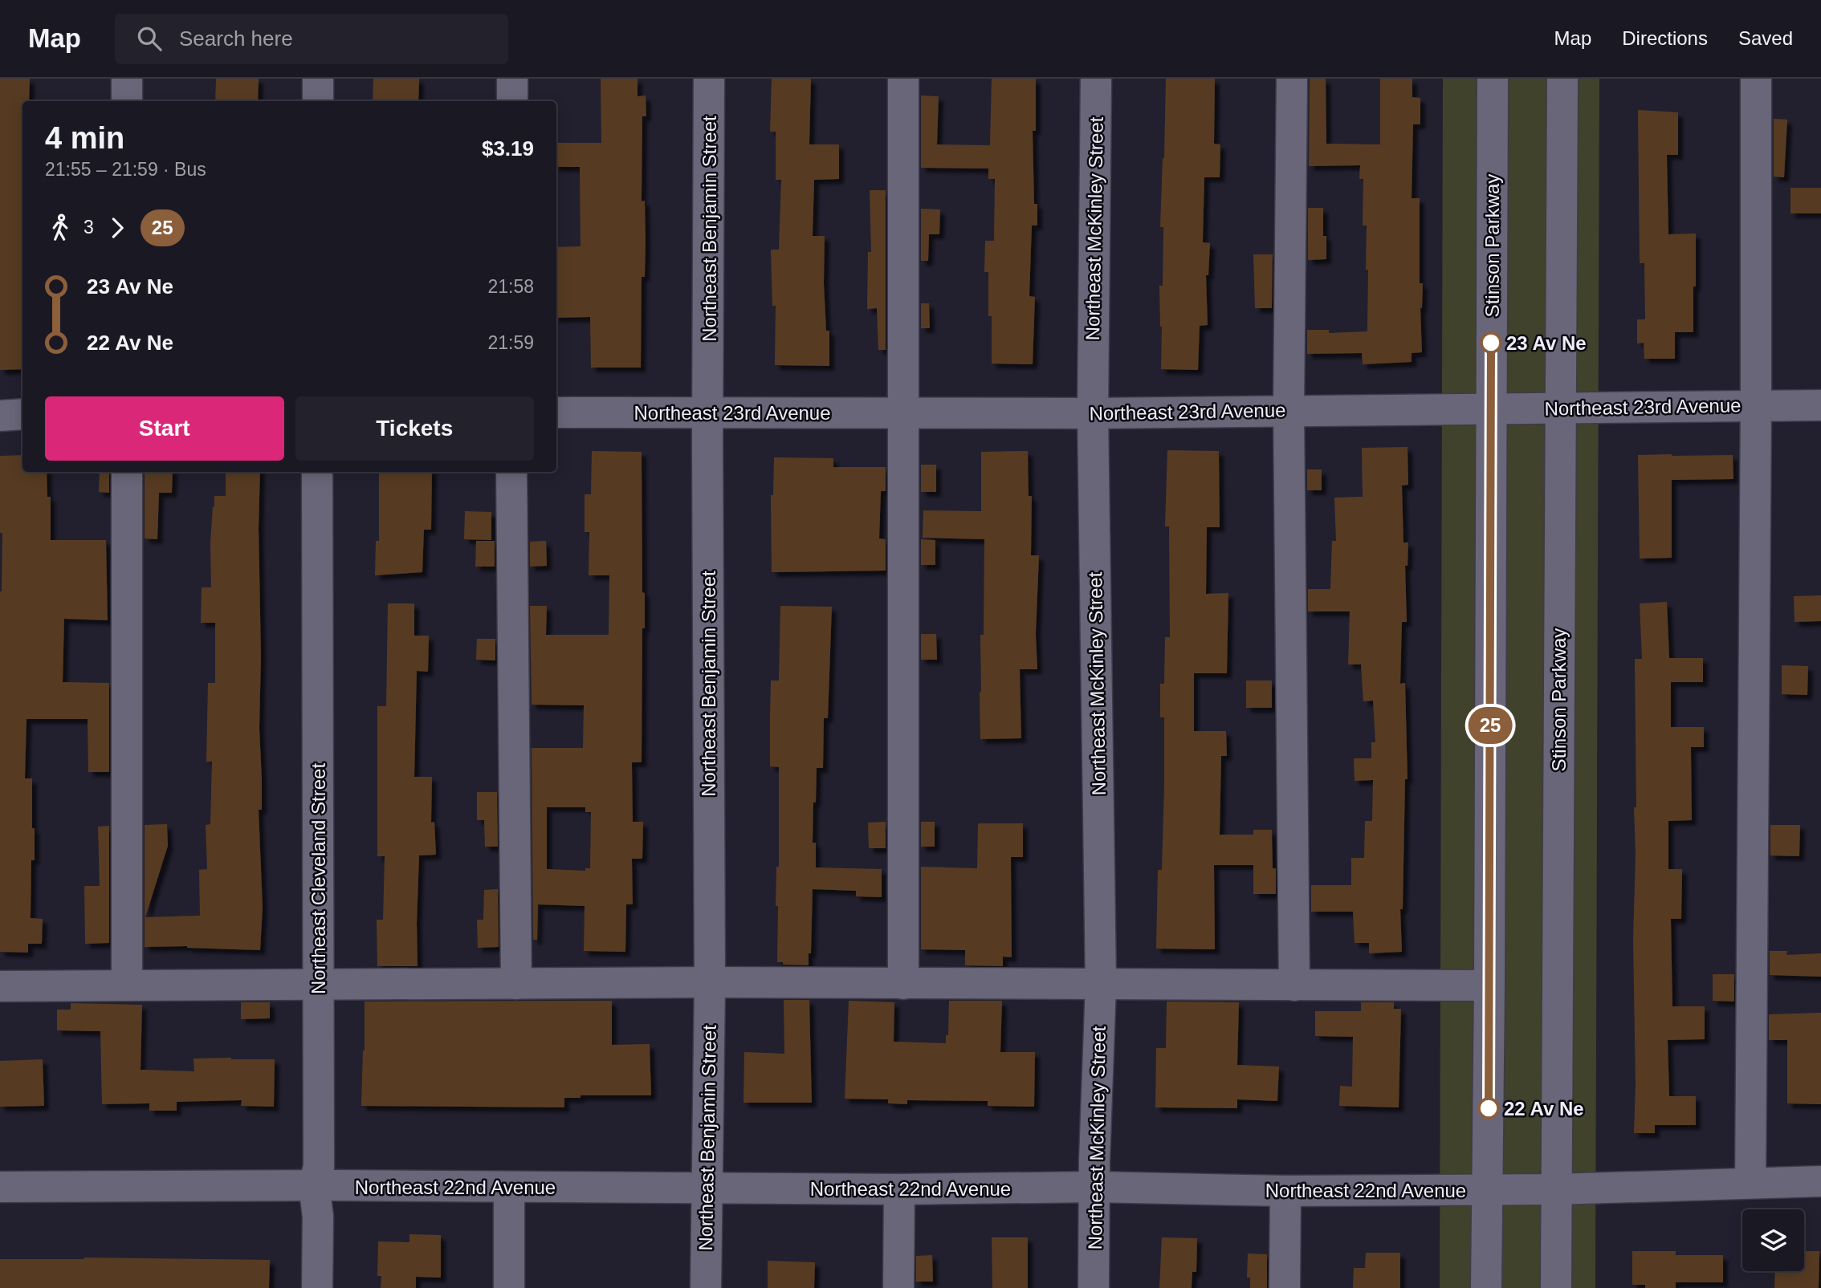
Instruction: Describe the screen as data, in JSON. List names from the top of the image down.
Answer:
{
  "streets": {
    "street": [
      "Northeast Benjamin Street",
      "Northeast McKinley Street",
      "Stinson Parkway",
      "Northeast 23rd Avenue",
      "Northeast Cleveland Street",
      "Northeast 22nd Avenue"
    ]
  },
  "crossings": [
    ["Northeast Benjamin Street", "Northeast 23rd Avenue"],
    ["Northeast Benjamin Street", "Northeast 22nd Avenue"],
    ["Northeast McKinley Street", "Northeast 23rd Avenue"],
    ["Northeast McKinley Street", "Northeast 22nd Avenue"],
    ["Stinson Parkway", "Northeast 23rd Avenue"],
    ["Stinson Parkway", "Northeast 22nd Avenue"],
    ["Northeast Cleveland Street", "Northeast 22nd Avenue"]
  ],
  "places": ["23 Av Ne", "22 Av Ne"],
  "lines": ["bus line 25"],
  "page": {
    "header": "Map",
    "search": "Search here",
    "nav": ["Map", "Directions", "Saved"],
    "on_map": "25",
    "heading": ["4 min", "21:55 – 21:59 · Bus", "$3.19"],
    "legs": ["3", "25"],
    "list": [
      {
        "name": "23 Av Ne",
        "value": "21:58"
      },
      {
        "name": "22 Av Ne",
        "value": "21:59"
      }
    ],
    "buttons": ["Start", "Tickets"]
  }
}
